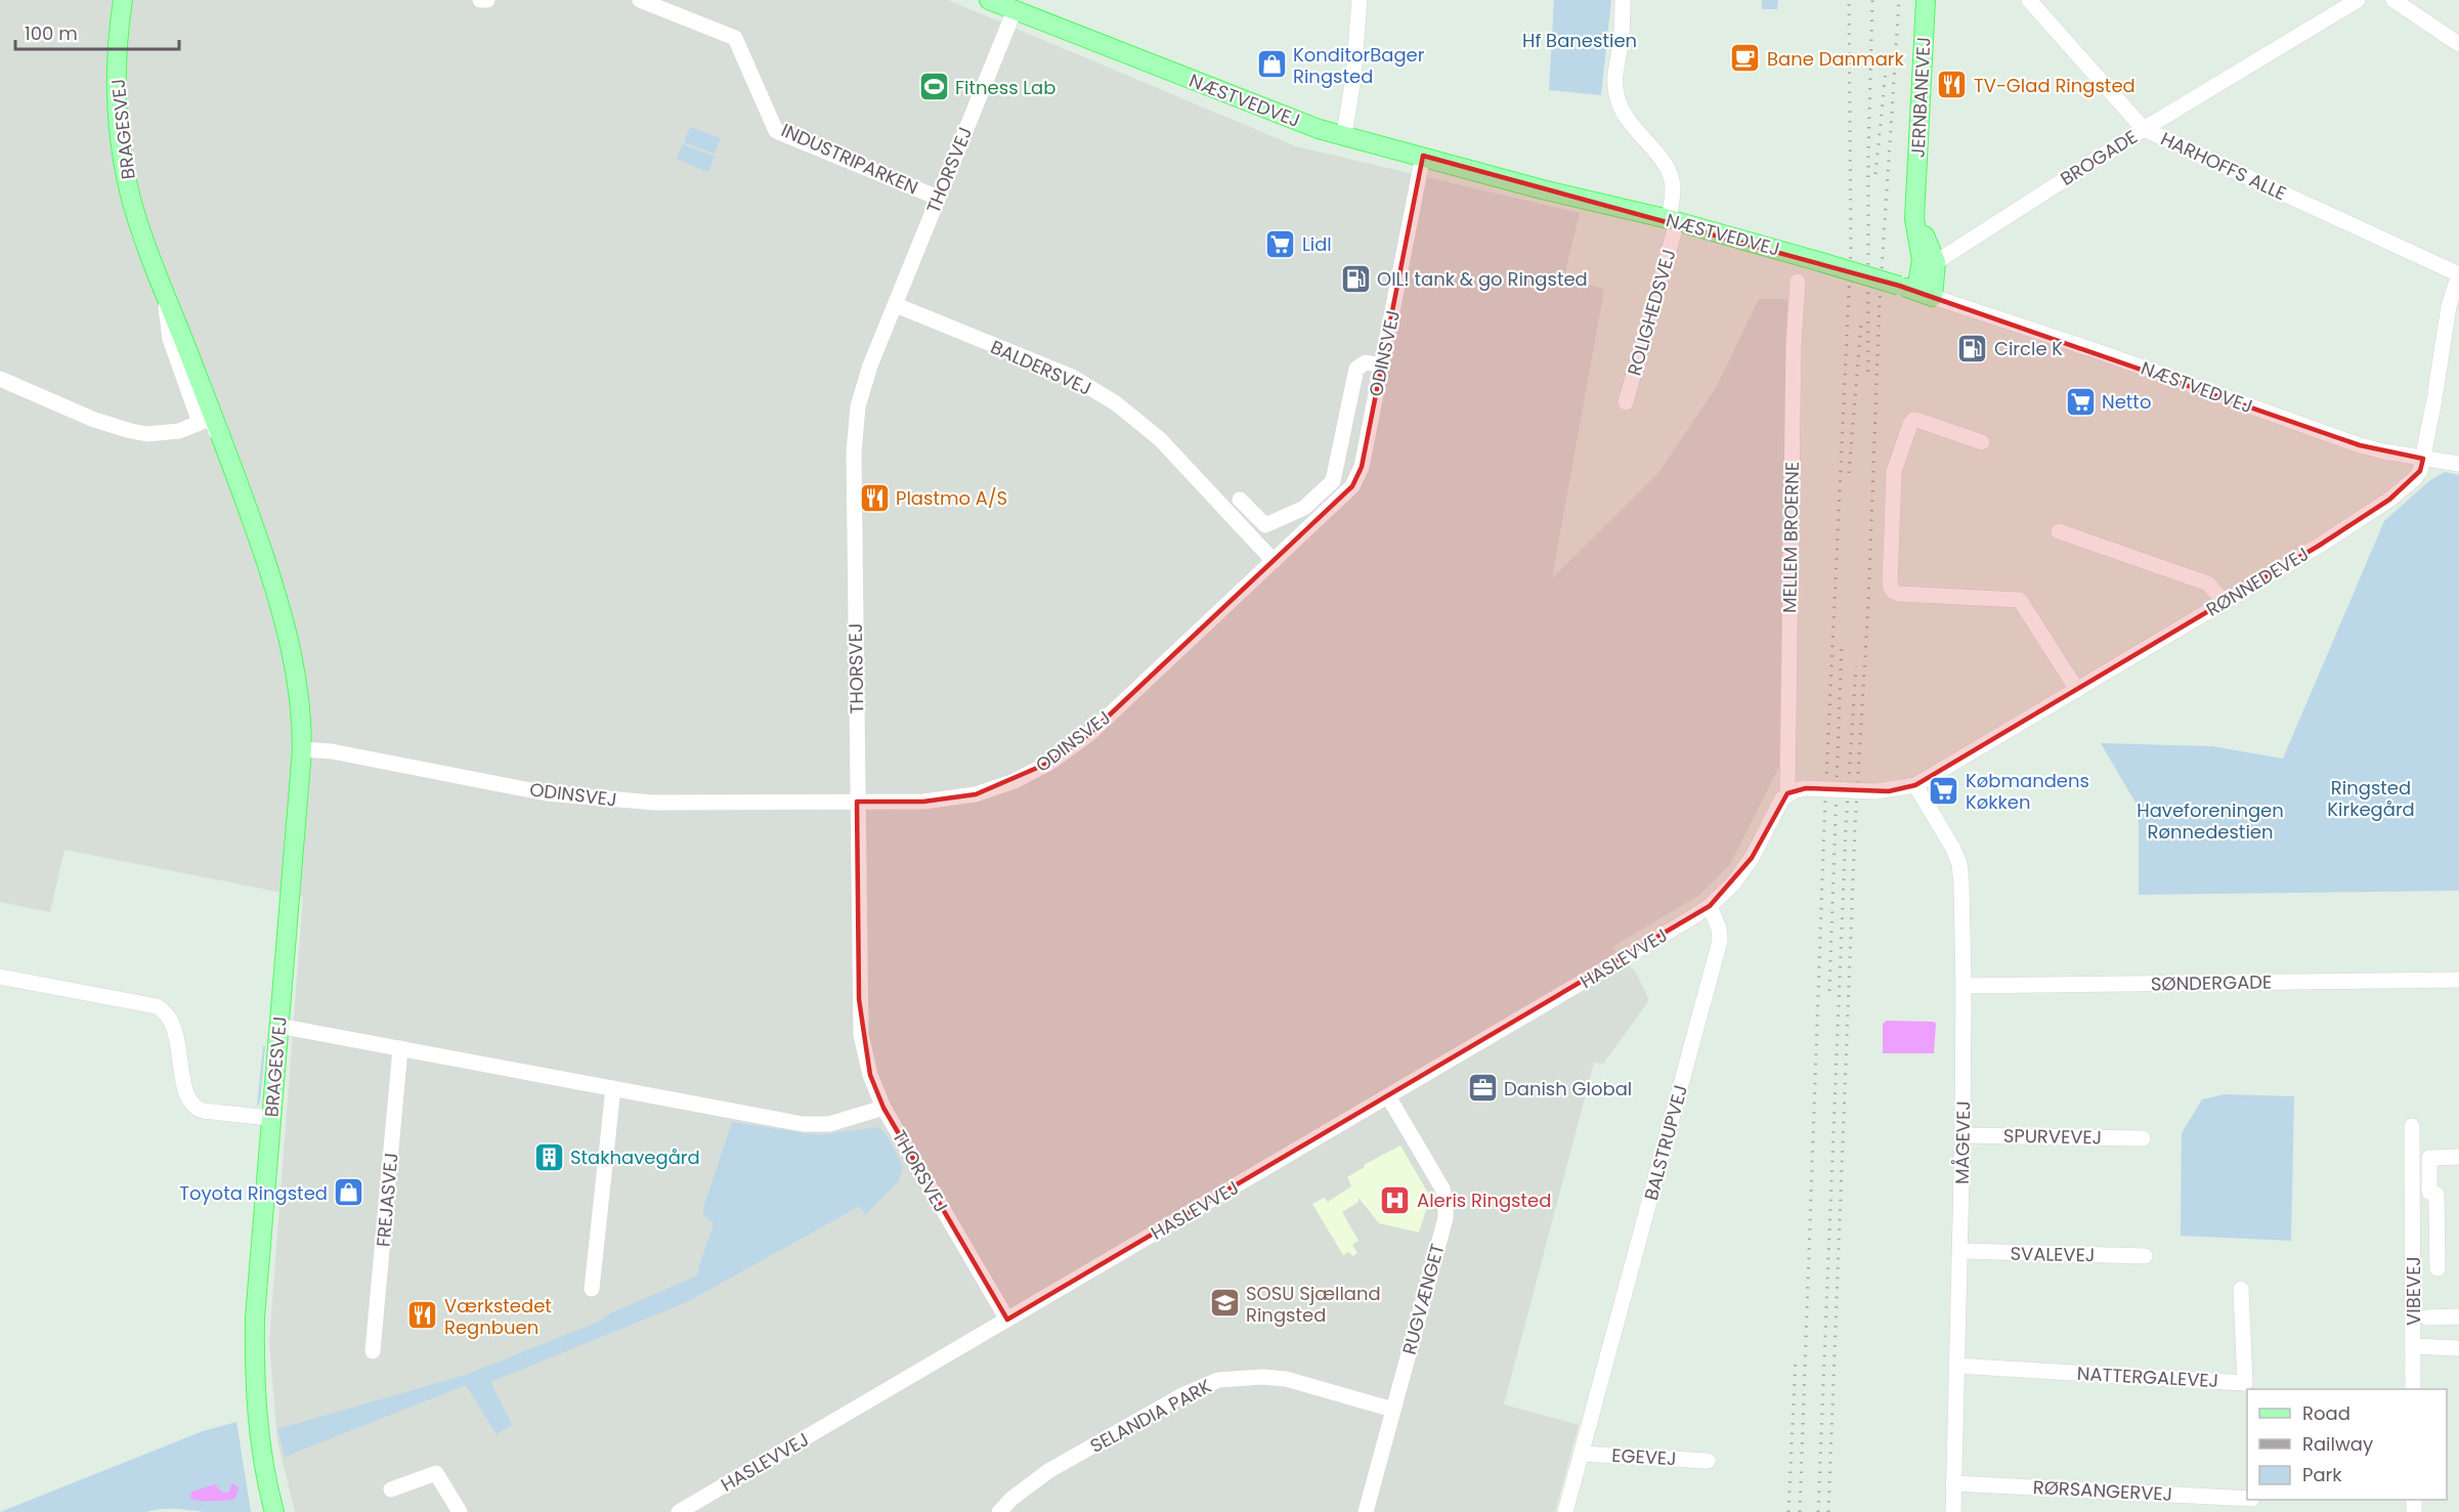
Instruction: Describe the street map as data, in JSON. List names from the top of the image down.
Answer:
{
  "streets": {
    "main road": ["JERNBANEVEJ", "NÆSTVEDVEJ", "BRAGESVEJ"],
    "street": [
      "BROGADE",
      "INDUSTRIPARKEN",
      "HARHOFFS ALLE",
      "THORSVEJ",
      "ROLIGHEDSVEJ",
      "ODINSVEJ",
      "BALDERSVEJ",
      "MELLEM BROERNE",
      "RØNNEDEVEJ",
      "HASLEVVEJ",
      "SØNDERGADE",
      "SPURVEVEJ",
      "BALSTRUPVEJ",
      "MÅGEVEJ",
      "FREJASVEJ",
      "SVALEVEJ",
      "VIBEVEJ",
      "RUGVÆNGET",
      "NATTERGALEVEJ",
      "SELANDIA PARK",
      "EGEVEJ",
      "RØRSANGERVEJ"
    ]
  },
  "crossings": [
    ["JERNBANEVEJ", "NÆSTVEDVEJ"],
    ["JERNBANEVEJ", "BROGADE"],
    ["NÆSTVEDVEJ", "THORSVEJ"],
    ["NÆSTVEDVEJ", "ROLIGHEDSVEJ"],
    ["NÆSTVEDVEJ", "ODINSVEJ"],
    ["NÆSTVEDVEJ", "RØNNEDEVEJ"],
    ["BRAGESVEJ", "ODINSVEJ"],
    ["BROGADE", "HARHOFFS ALLE"],
    ["INDUSTRIPARKEN", "THORSVEJ"],
    ["THORSVEJ", "ODINSVEJ"],
    ["THORSVEJ", "BALDERSVEJ"],
    ["THORSVEJ", "HASLEVVEJ"],
    ["ODINSVEJ", "BALDERSVEJ"],
    ["MELLEM BROERNE", "RØNNEDEVEJ"],
    ["RØNNEDEVEJ", "MÅGEVEJ"],
    ["HASLEVVEJ", "BALSTRUPVEJ"],
    ["HASLEVVEJ", "RUGVÆNGET"],
    ["SØNDERGADE", "MÅGEVEJ"],
    ["SPURVEVEJ", "MÅGEVEJ"],
    ["BALSTRUPVEJ", "EGEVEJ"],
    ["MÅGEVEJ", "SVALEVEJ"],
    ["MÅGEVEJ", "NATTERGALEVEJ"],
    ["MÅGEVEJ", "RØRSANGERVEJ"],
    ["RUGVÆNGET", "SELANDIA PARK"]
  ],
  "parks": ["Hf Banestien", "Ringsted Kirkegård", "Haveforeningen Rønnedestien"],
  "places": {
    "cafe": ["Bane Danmark"],
    "shop": ["KonditorBager Ringsted", "Toyota Ringsted"],
    "restaurant": ["TV-Glad Ringsted", "Plastmo A/S", "Værkstedet Regnbuen"],
    "sports": ["Fitness Lab"],
    "supermarket": ["Lidl", "Netto", "Købmandens Køkken"],
    "fuel station": ["OIL! tank & go Ringsted", "Circle K"],
    "office": ["Danish Global"],
    "building": ["Stakhavegård"],
    "hospital": ["Aleris Ringsted"],
    "school or university": ["SOSU Sjælland Ringsted"]
  },
  "legend": ["Road", "Railway", "Park"],
  "scale_bar": "100 m"
}
